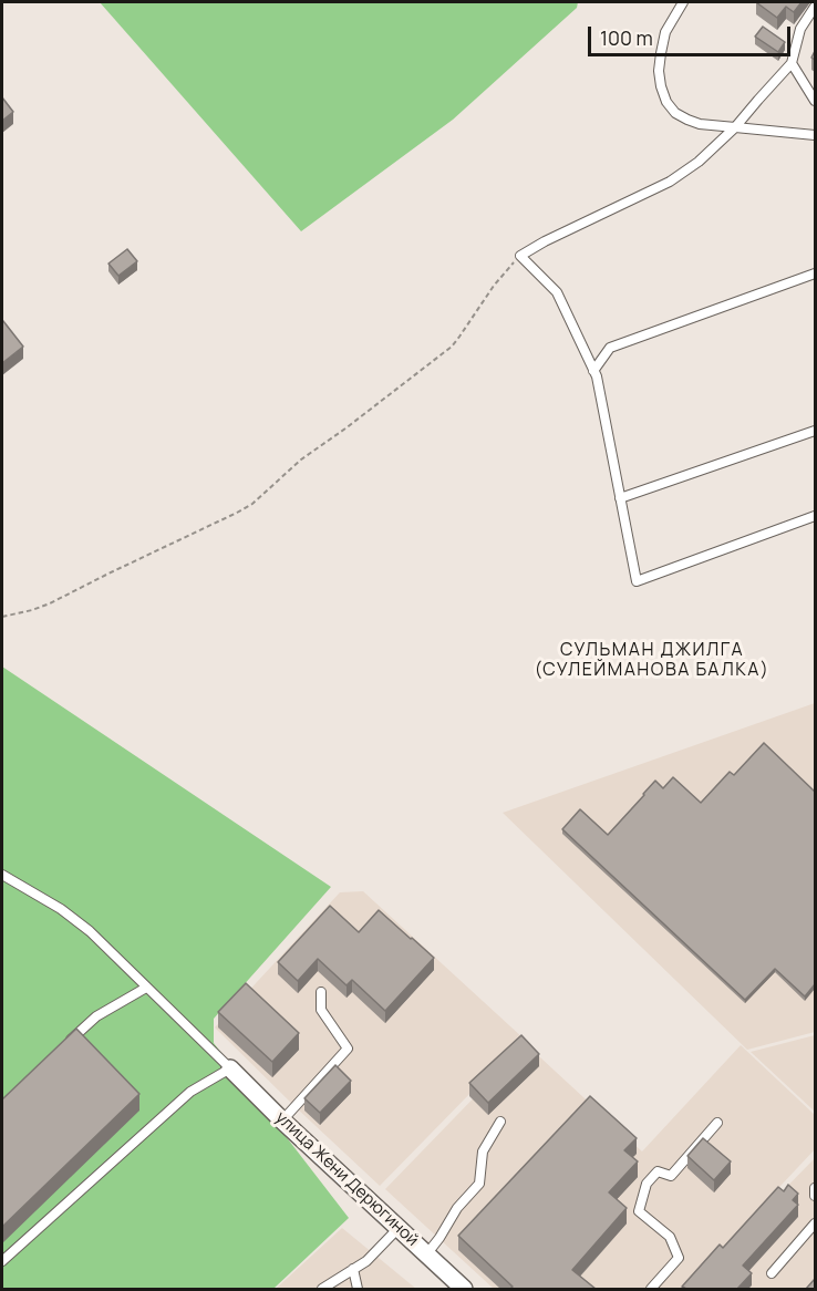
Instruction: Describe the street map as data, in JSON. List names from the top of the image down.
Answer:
{
  "streets": {
    "street": ["улица Жени Дерюгиной"]
  },
  "districts": ["СУЛЬМАН ДЖИЛГА (СУЛЕЙМАНОВА БАЛКА)"],
  "scale_bar": "100 m"
}
